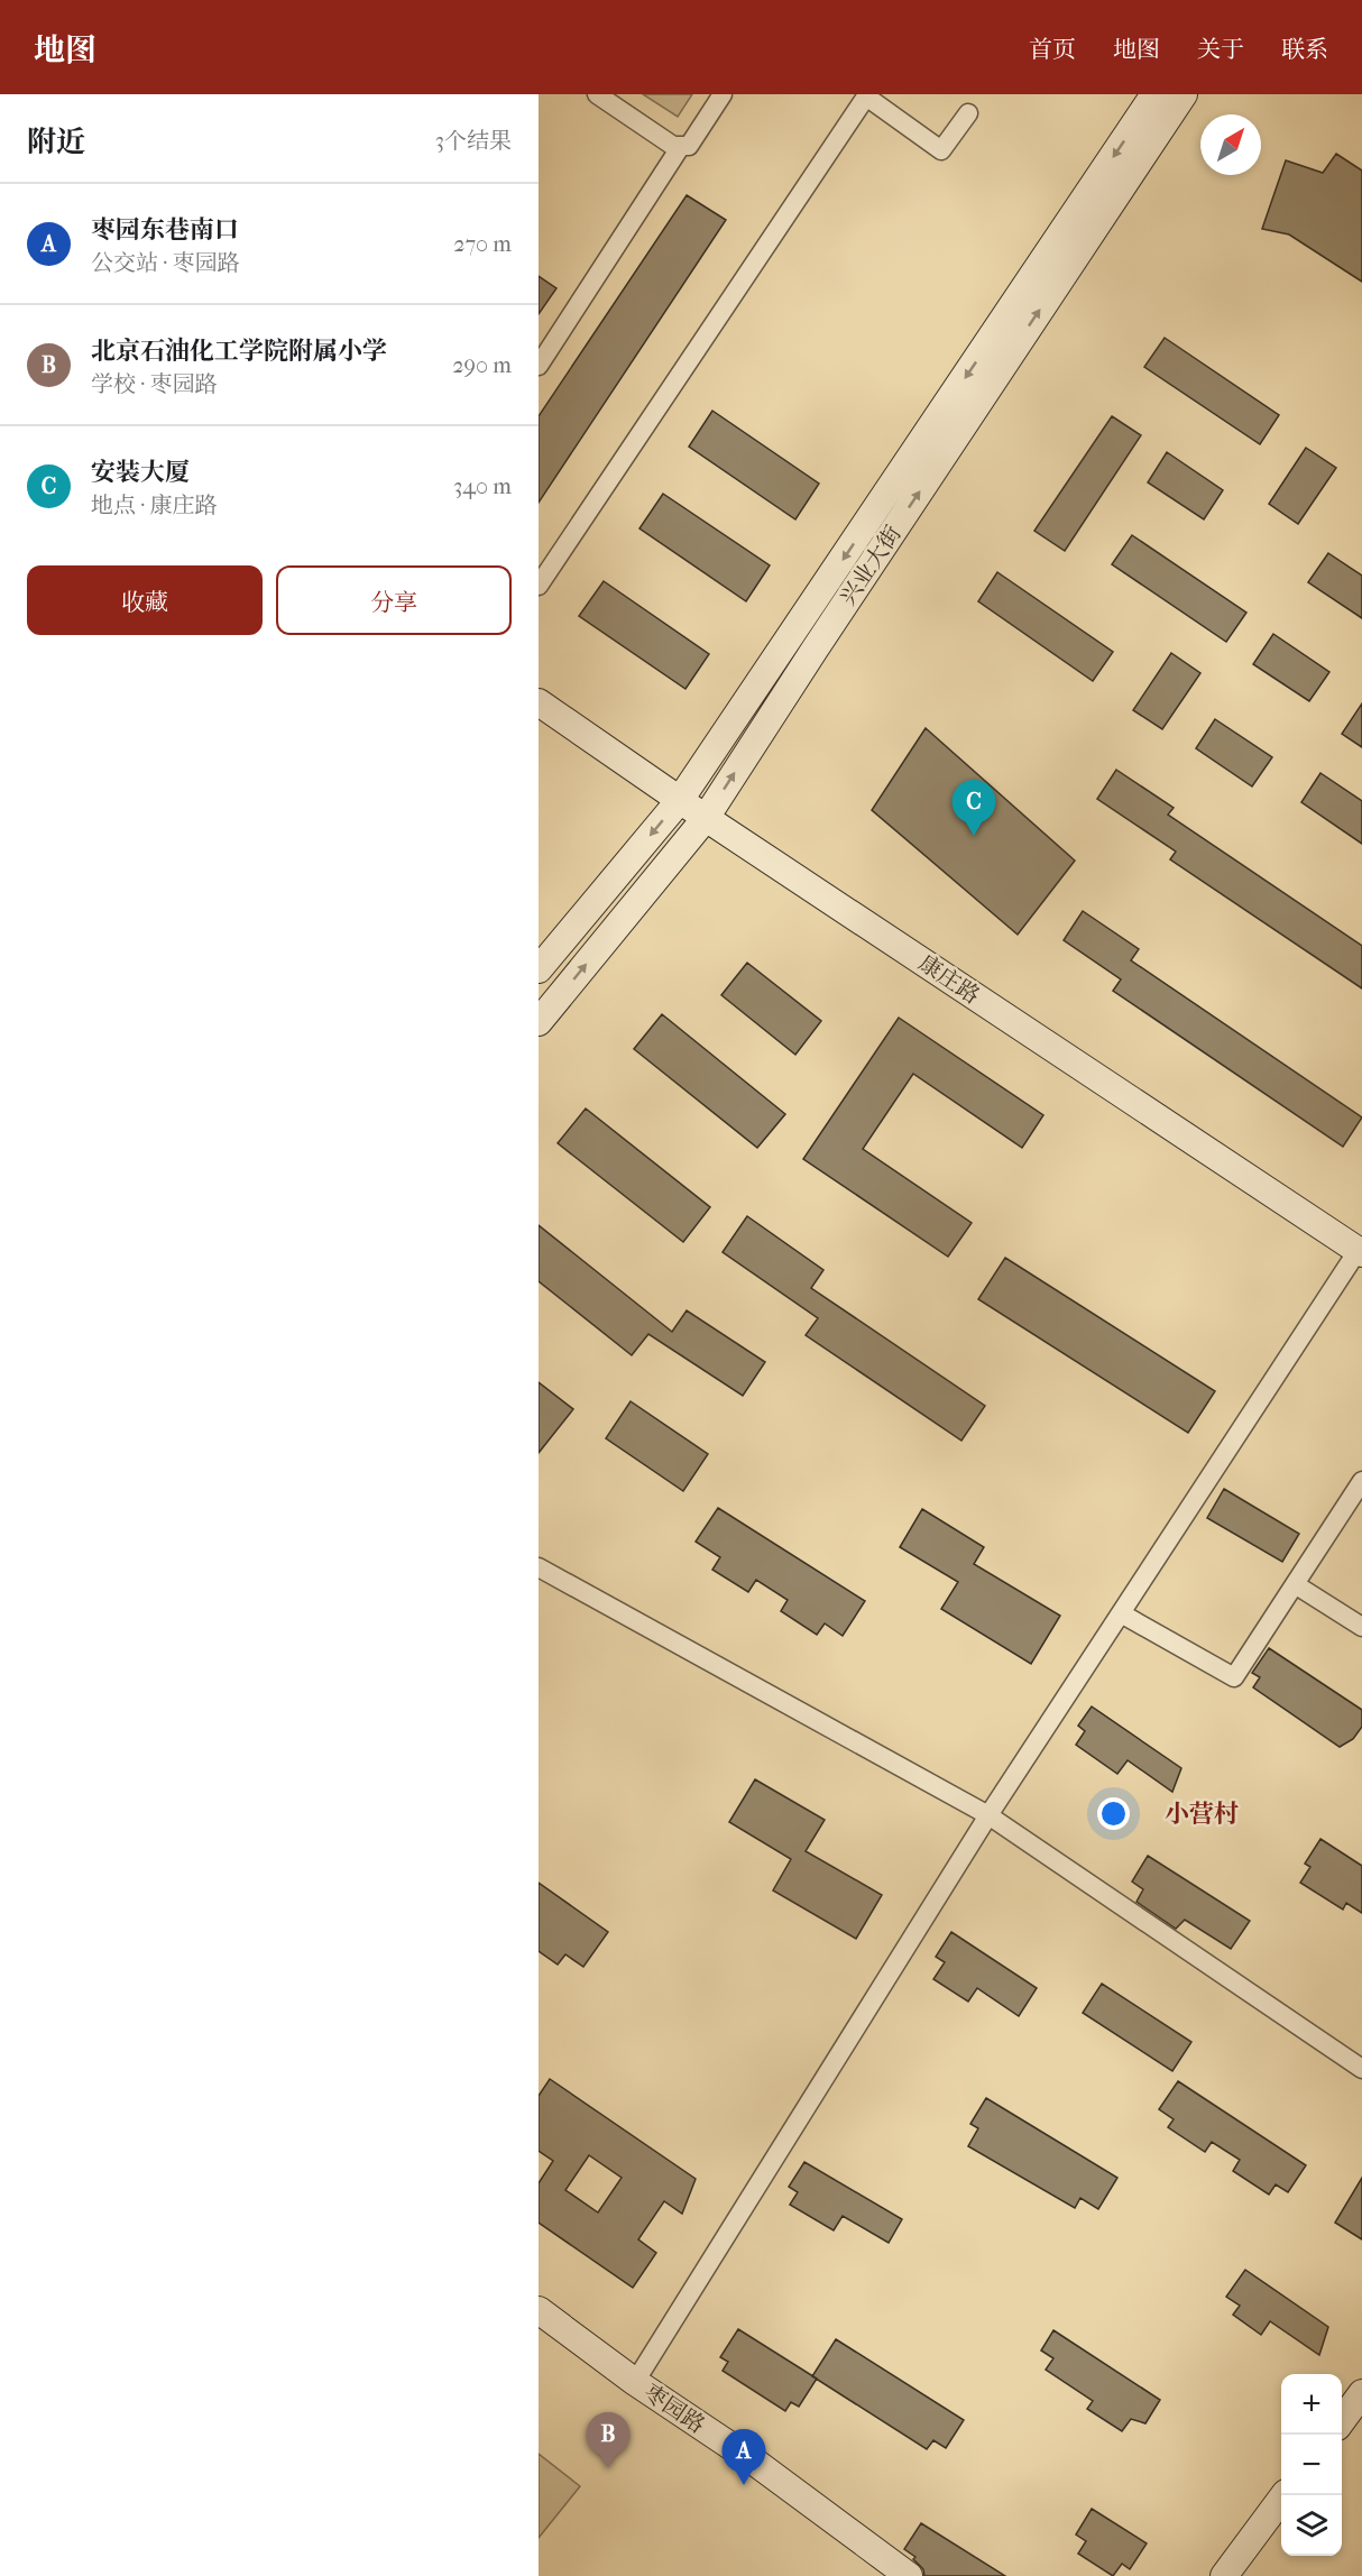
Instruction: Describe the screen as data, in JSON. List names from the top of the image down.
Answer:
{
  "streets": {
    "main road": ["兴业大街", "康庄路", "枣园路"]
  },
  "crossings": [
    ["兴业大街", "康庄路"]
  ],
  "districts": ["小营村"],
  "north": "top right",
  "page": {
    "header": "地图",
    "nav": [
      "首页",
      "地图",
      "关于",
      "联系"
    ],
    "heading": ["附近", "3个结果"],
    "list": [
      {
        "mark": "A",
        "name": "枣园东巷南口",
        "note": "公交站 · 枣园路",
        "value": "270 m"
      },
      {
        "mark": "B",
        "name": "北京石油化工学院附属小学",
        "note": "学校 · 枣园路",
        "value": "290 m"
      },
      {
        "mark": "C",
        "name": "安装大厦",
        "note": "地点 · 康庄路",
        "value": "340 m"
      }
    ],
    "buttons": ["收藏", "分享"],
    "pins": ["C", "B", "A"],
    "map_buttons": ["+", "−"]
  }
}
